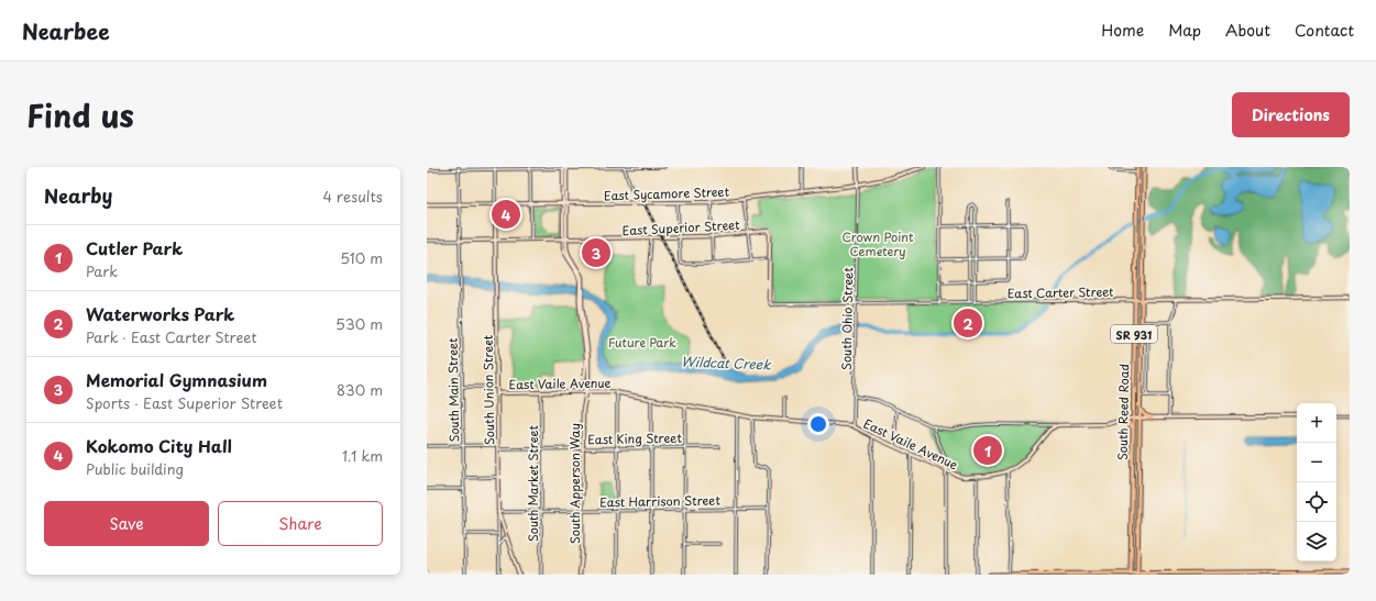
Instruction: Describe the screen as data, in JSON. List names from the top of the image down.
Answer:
{
  "streets": {
    "main road": ["SR 931", "South Reed Road"],
    "street": [
      "East Sycamore Street",
      "East Superior Street",
      "East Carter Street",
      "South Ohio Street",
      "East Vaile Avenue",
      "South Main Street",
      "South Union Street",
      "East King Street",
      "South Market Street",
      "South Apperson Way",
      "East Harrison Street"
    ]
  },
  "crossings": [
    ["East Sycamore Street", "South Ohio Street"],
    ["East Sycamore Street", "South Main Street"],
    ["East Sycamore Street", "South Union Street"],
    ["East Sycamore Street", "South Apperson Way"],
    ["East Superior Street", "South Main Street"],
    ["East Superior Street", "South Union Street"],
    ["East Superior Street", "South Apperson Way"],
    ["East Carter Street", "South Ohio Street"],
    ["East Carter Street", "South Reed Road"],
    ["South Ohio Street", "East Vaile Avenue"],
    ["East Vaile Avenue", "South Main Street"],
    ["East Vaile Avenue", "South Union Street"],
    ["East Vaile Avenue", "South Market Street"],
    ["East Vaile Avenue", "South Apperson Way"],
    ["South Main Street", "East King Street"],
    ["South Union Street", "East King Street"],
    ["South Union Street", "East Harrison Street"],
    ["East King Street", "South Market Street"],
    ["East King Street", "South Apperson Way"],
    ["South Market Street", "East Harrison Street"],
    ["South Apperson Way", "East Harrison Street"]
  ],
  "water": ["Wildcat Creek"],
  "parks": ["Crown Point Cemetery", "Future Park"],
  "page": {
    "header": "Nearbee",
    "nav": [
      "Home",
      "Map",
      "About",
      "Contact"
    ],
    "title": "Find us",
    "buttons": [
      "Directions",
      ["Save", "Share"]
    ],
    "heading": ["Nearby", "4 results"],
    "pins": [
      "4",
      "3",
      "2",
      "1"
    ],
    "list": [
      {
        "mark": "1",
        "name": "Cutler Park",
        "note": "Park",
        "value": "510 m"
      },
      {
        "mark": "2",
        "name": "Waterworks Park",
        "note": "Park · East Carter Street",
        "value": "530 m"
      },
      {
        "mark": "3",
        "name": "Memorial Gymnasium",
        "note": "Sports · East Superior Street",
        "value": "830 m"
      },
      {
        "mark": "4",
        "name": "Kokomo City Hall",
        "note": "Public building",
        "value": "1.1 km"
      }
    ],
    "map_buttons": ["+", "−"]
  }
}
